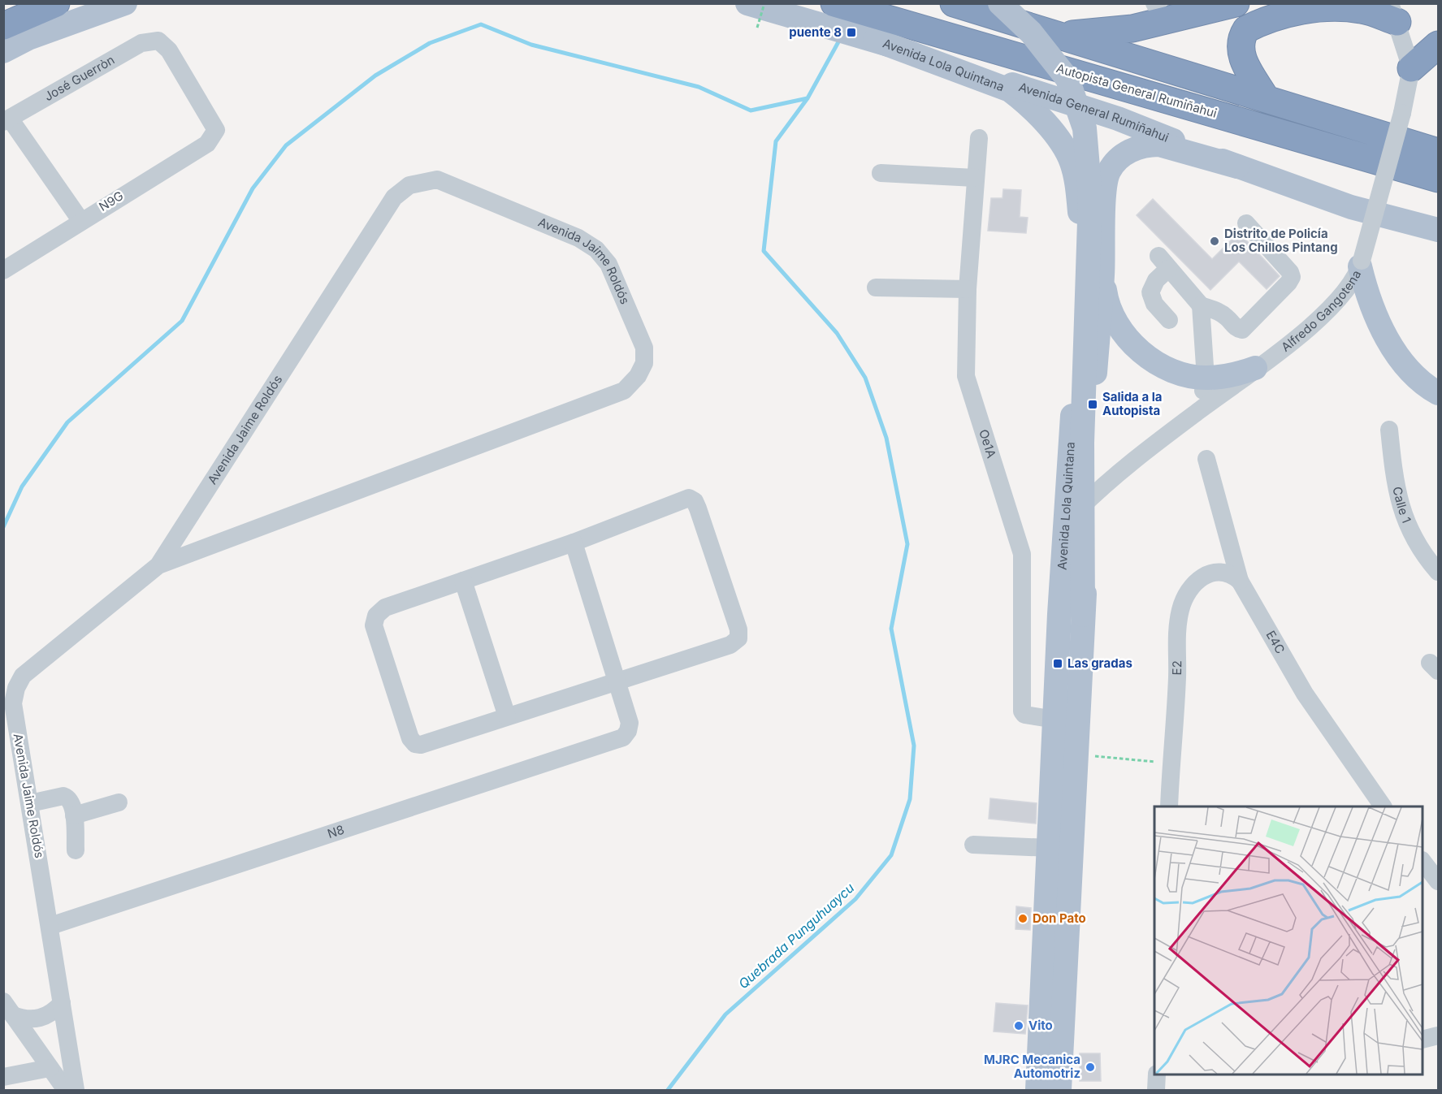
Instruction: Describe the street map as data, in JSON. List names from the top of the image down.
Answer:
{
  "streets": {
    "highway": ["Autopista General Rumiñahui"],
    "main road": ["Avenida Lola Quintana", "Avenida General Rumiñahui"],
    "street": [
      "José Guerròn",
      "N9G",
      "Avenida Jaime Roldós",
      "Alfredo Gangotena",
      "Oe1A",
      "Calle 1",
      "E4C",
      "E2",
      "N8"
    ]
  },
  "crossings": [
    ["Avenida Lola Quintana", "Avenida General Rumiñahui"],
    ["Avenida Lola Quintana", "Alfredo Gangotena"],
    ["Avenida Lola Quintana", "Oe1A"],
    ["José Guerròn", "N9G"],
    ["Autopista General Rumiñahui", "Avenida General Rumiñahui"],
    ["Avenida Jaime Roldós", "N8"],
    ["E4C", "E2"]
  ],
  "water": ["Quebrada Punguhuaycu"],
  "places": {
    "transit": ["puente 8", "Salida a la Autopista", "Las gradas"],
    "other": [
      "Distrito de Policía Los Chillos Pintang",
      "Don Pato",
      "Vito",
      "MJRC Mecanica Automotriz"
    ]
  }
}
